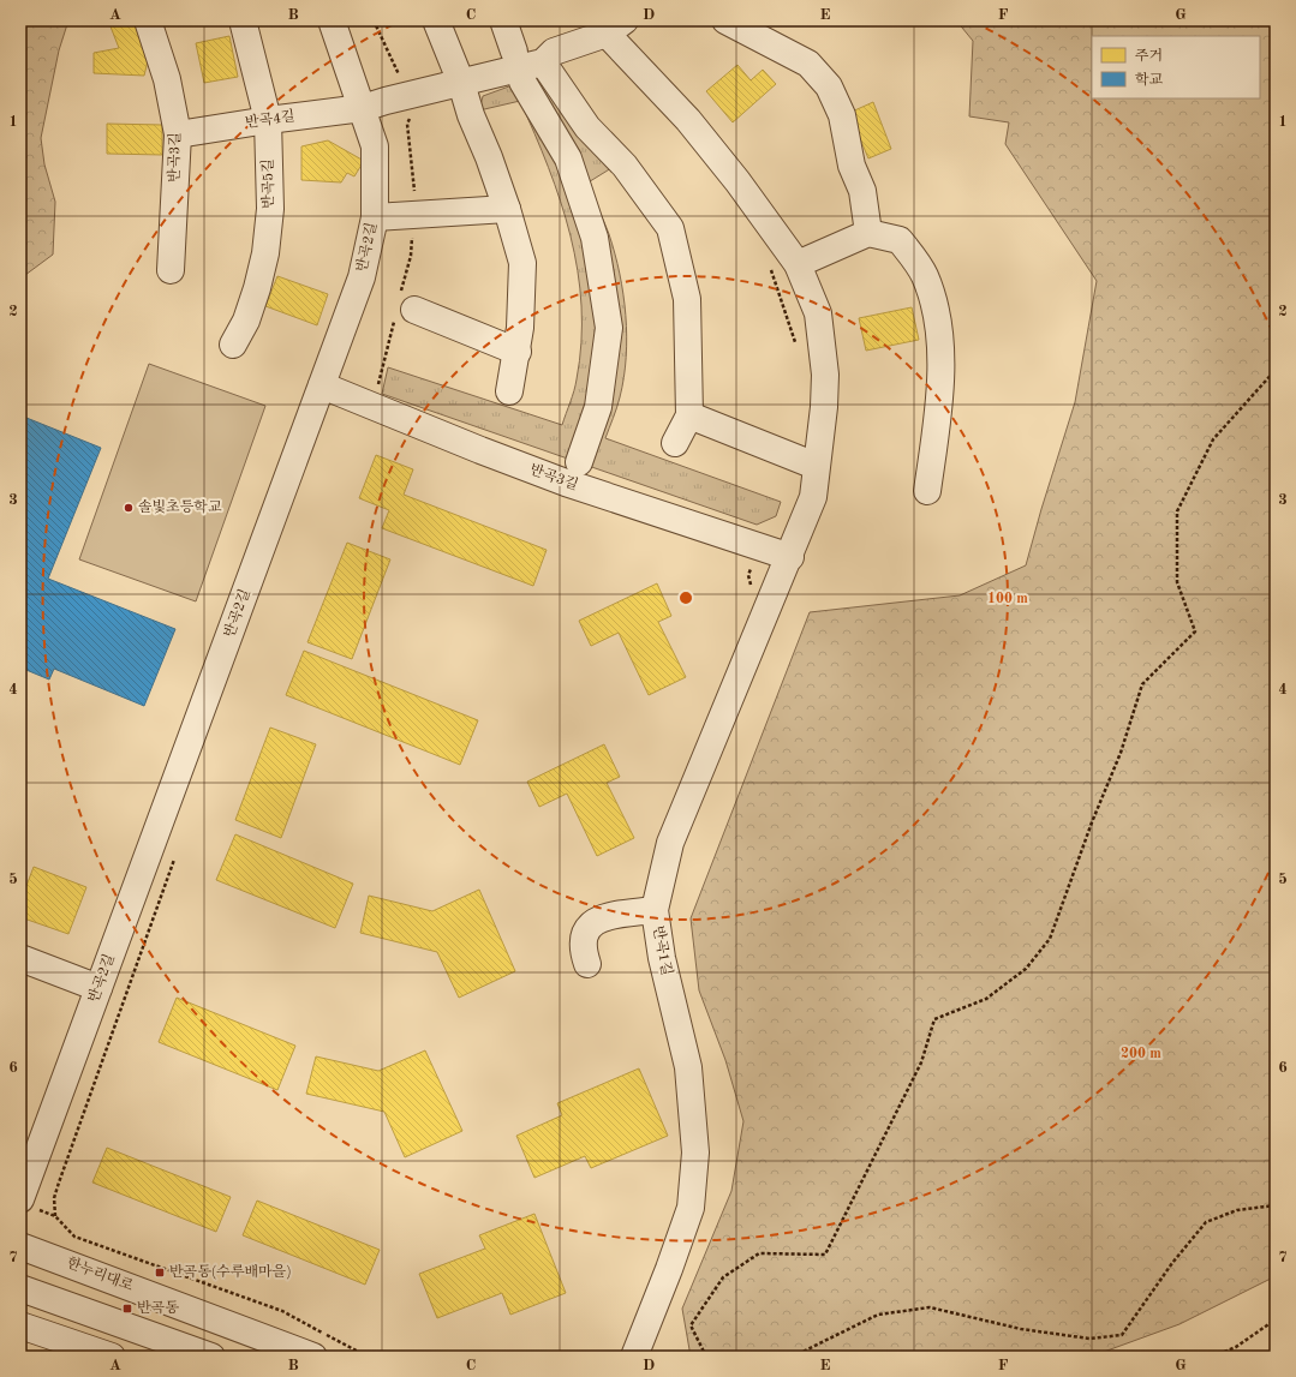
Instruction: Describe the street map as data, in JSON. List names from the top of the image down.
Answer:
{
  "streets": {
    "street": [
      "반곡4길",
      "반곡3길",
      "반곡5길",
      "반곡2길",
      "반곡1길",
      "한누리대로"
    ]
  },
  "crossings": [
    ["반곡4길", "반곡3길"],
    ["반곡4길", "반곡5길"],
    ["반곡4길", "반곡2길"],
    ["반곡3길", "반곡2길"],
    ["반곡3길", "반곡1길"]
  ],
  "places": {
    "other": ["솔빛초등학교"],
    "transit": ["반곡동(수루배마을)", "반곡동"]
  },
  "legend": ["주거", "학교"],
  "grid": {
    "columns": [
      "A",
      "B",
      "C",
      "D",
      "E",
      "F",
      "G"
    ],
    "rows": [
      "1",
      "2",
      "3",
      "4",
      "5",
      "6",
      "7"
    ]
  },
  "rings": ["100 m", "200 m"]
}
